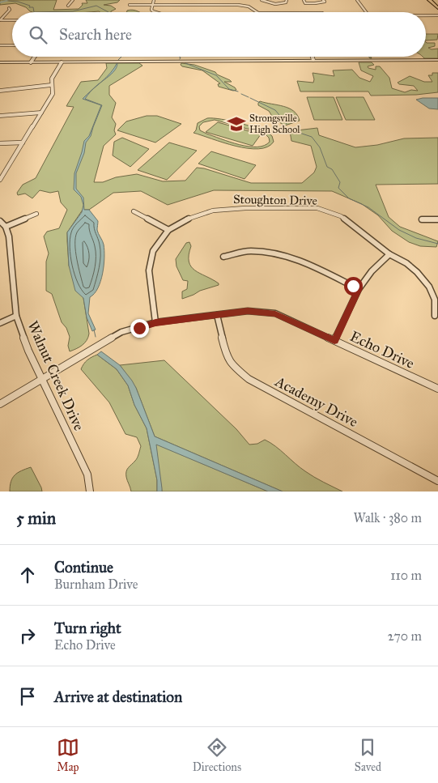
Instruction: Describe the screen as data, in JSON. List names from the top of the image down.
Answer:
{
  "streets": {
    "street": [
      "Stoughton Drive",
      "Echo Drive",
      "Walnut Creek Drive",
      "Academy Drive"
    ]
  },
  "crossings": [
    ["Stoughton Drive", "Echo Drive"],
    ["Echo Drive", "Walnut Creek Drive"],
    ["Echo Drive", "Academy Drive"]
  ],
  "places": {
    "school or university": ["Strongsville High School"]
  },
  "page": {
    "search": "Search here",
    "heading": ["5 min", "Walk · 380 m"],
    "list": [
      ["Continue", "Burnham Drive", "110 m"],
      ["Turn right", "Echo Drive", "270 m"],
      "Arrive at destination"
    ],
    "nav": ["Map", "Directions", "Saved"]
  }
}
